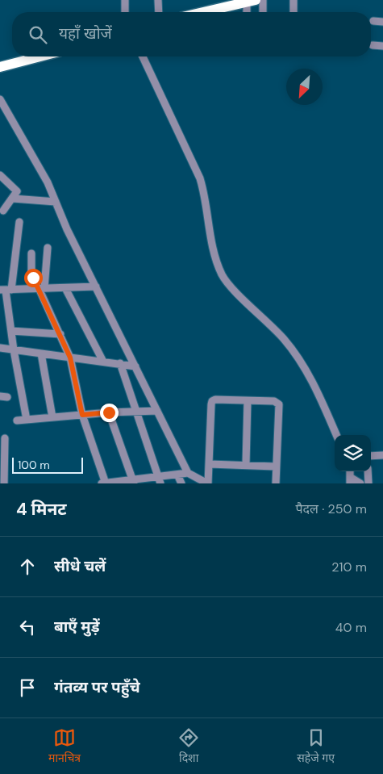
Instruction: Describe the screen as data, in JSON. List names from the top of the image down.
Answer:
{
  "scale_bar": "100 m",
  "north": "bottom left",
  "page": {
    "search": "यहाँ खोजें",
    "scale": "100 m",
    "heading": ["4 मिनट", "पैदल · 250 m"],
    "list": [
      ["सीधे चलें", "210 m"],
      ["बाएँ मुड़ें", "40 m"],
      "गंतव्य पर पहुँचे"
    ],
    "nav": ["मानचित्र", "दिशा", "सहेजे गए"]
  }
}
